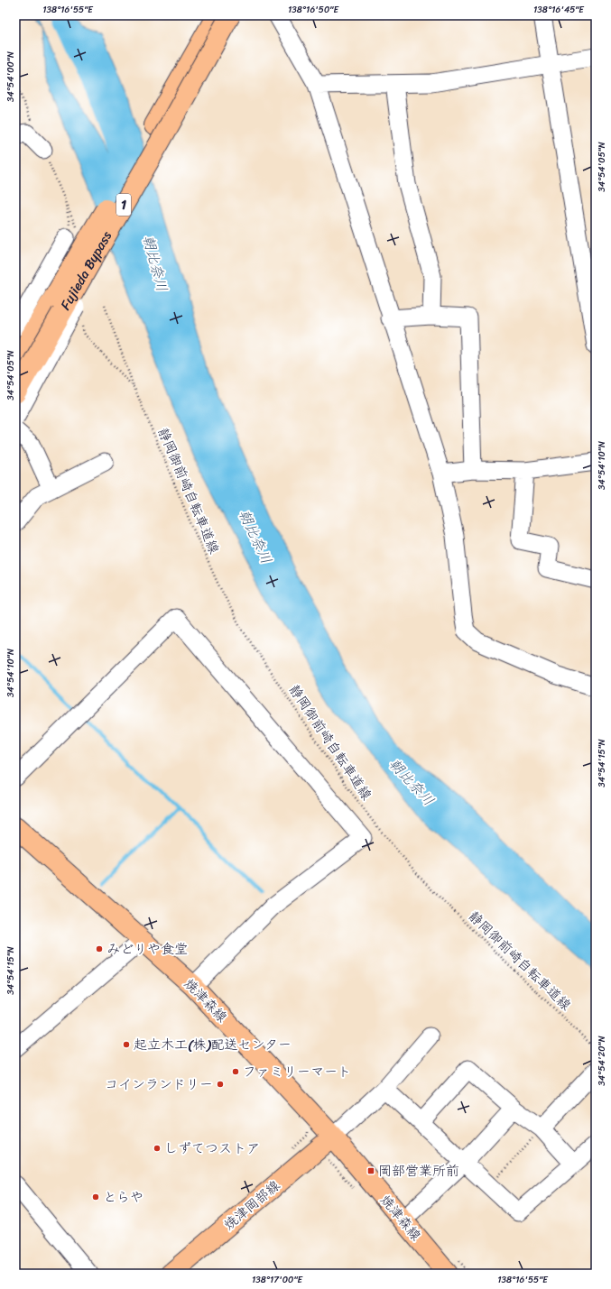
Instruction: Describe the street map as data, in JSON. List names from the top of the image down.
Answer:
{
  "streets": {
    "main road": [
      "1",
      "Fujieda Bypass",
      "焼津森線",
      "焼津岡部線"
    ],
    "path": ["静岡御前崎自転車道線"]
  },
  "crossings": [
    ["焼津森線", "焼津岡部線"]
  ],
  "water": ["朝比奈川"],
  "places": {
    "other": [
      "みどりや食堂",
      "起立木工(株)配送センター",
      "ファミリーマート",
      "コインランドリー",
      "しずてつストア",
      "とらや"
    ],
    "transit": ["岡部営業所前"]
  },
  "coordinates": [
    "138°16'55\"E",
    "138°16'50\"E",
    "138°16'45\"E",
    "34°54'00\"N",
    "34°54'05\"N",
    "34°54'10\"N",
    "34°54'15\"N",
    "34°54'20\"N",
    "138°17'00\"E"
  ]
}
